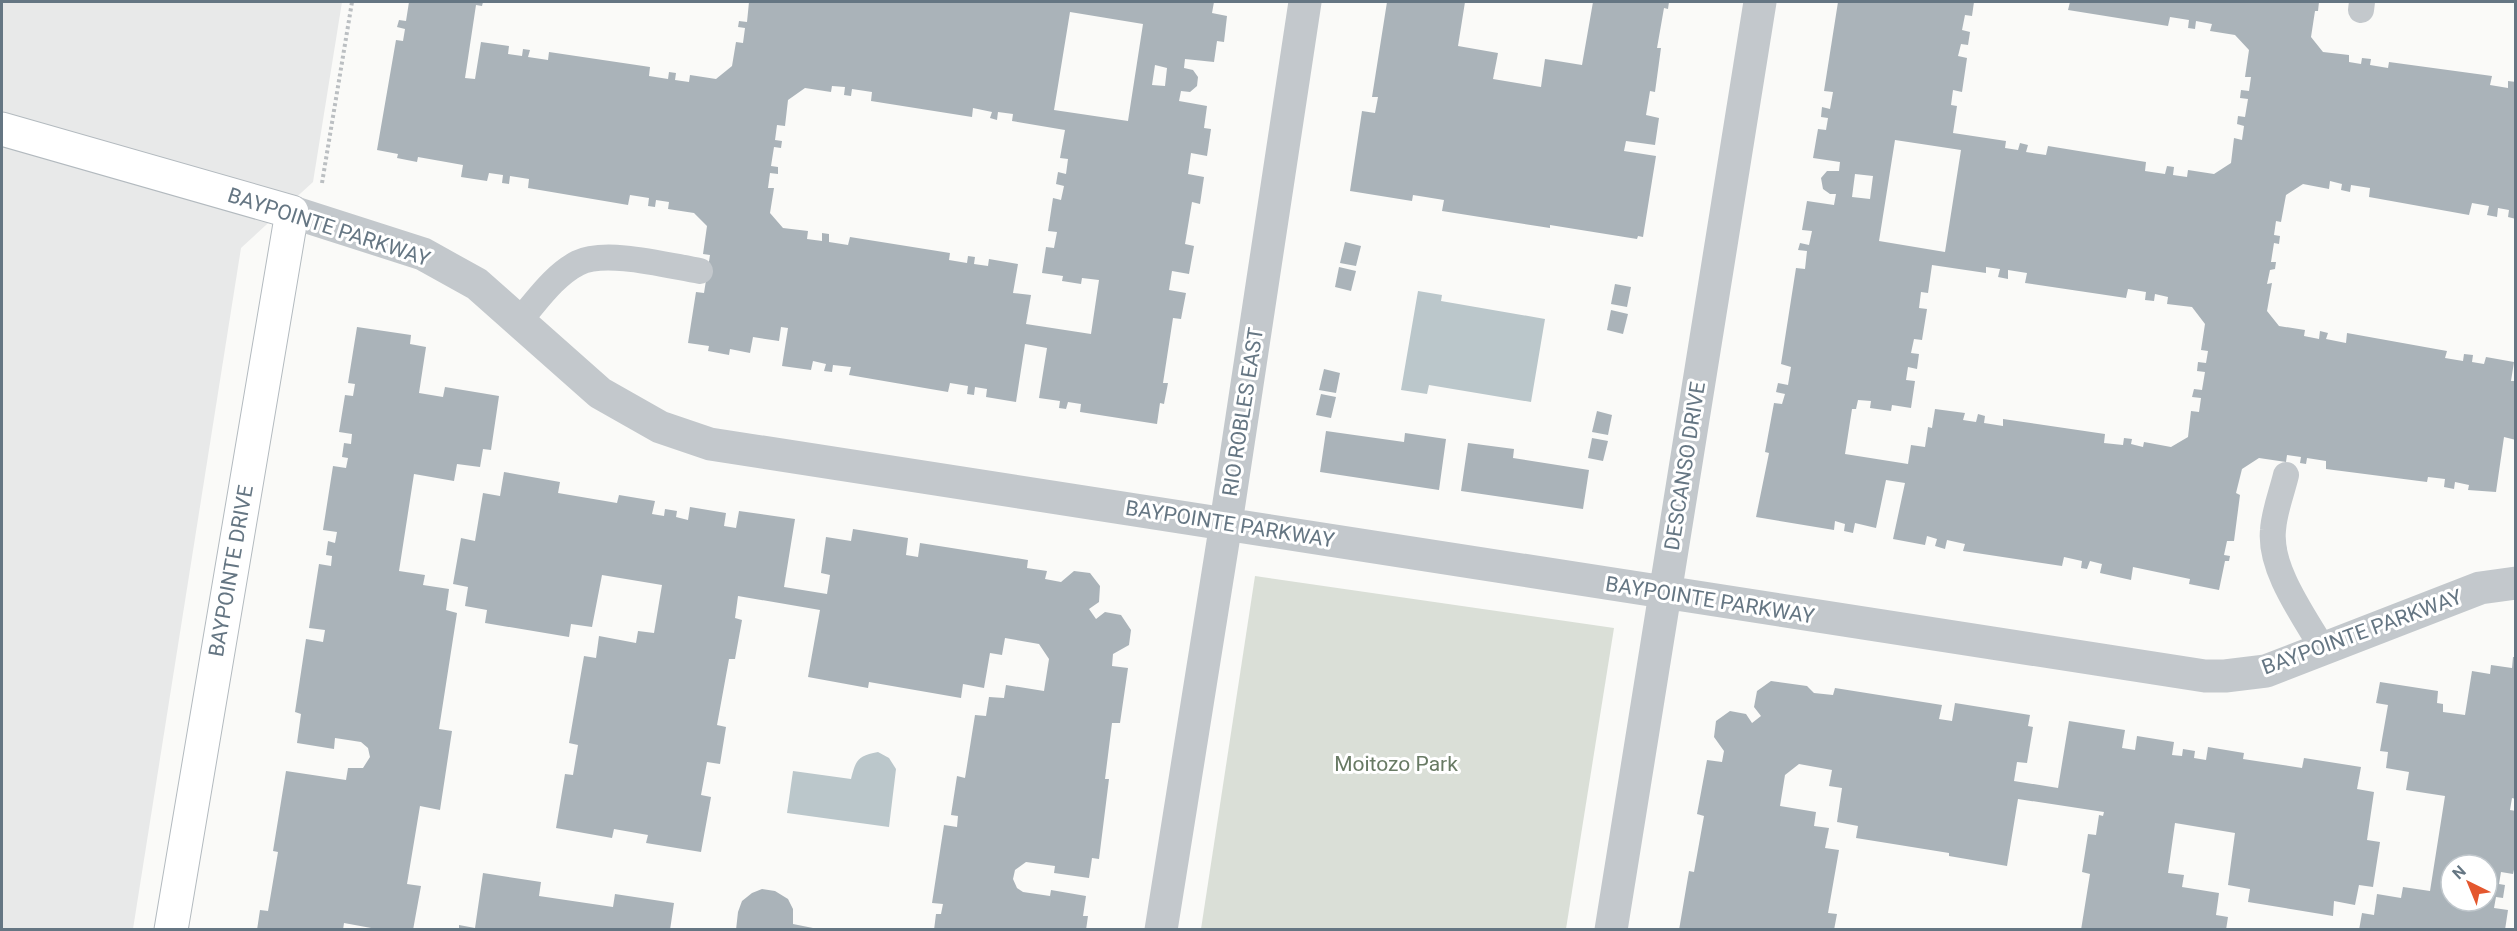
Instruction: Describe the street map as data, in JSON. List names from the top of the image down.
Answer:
{
  "streets": {
    "street": [
      "BAYPOINTE PARKWAY",
      "RIO ROBLES EAST",
      "DESCANSO DRIVE",
      "BAYPOINTE DRIVE"
    ]
  },
  "crossings": [
    ["BAYPOINTE PARKWAY", "RIO ROBLES EAST"],
    ["BAYPOINTE PARKWAY", "DESCANSO DRIVE"],
    ["BAYPOINTE PARKWAY", "BAYPOINTE DRIVE"]
  ],
  "parks": ["Moitozo Park"],
  "north": "top left"
}
